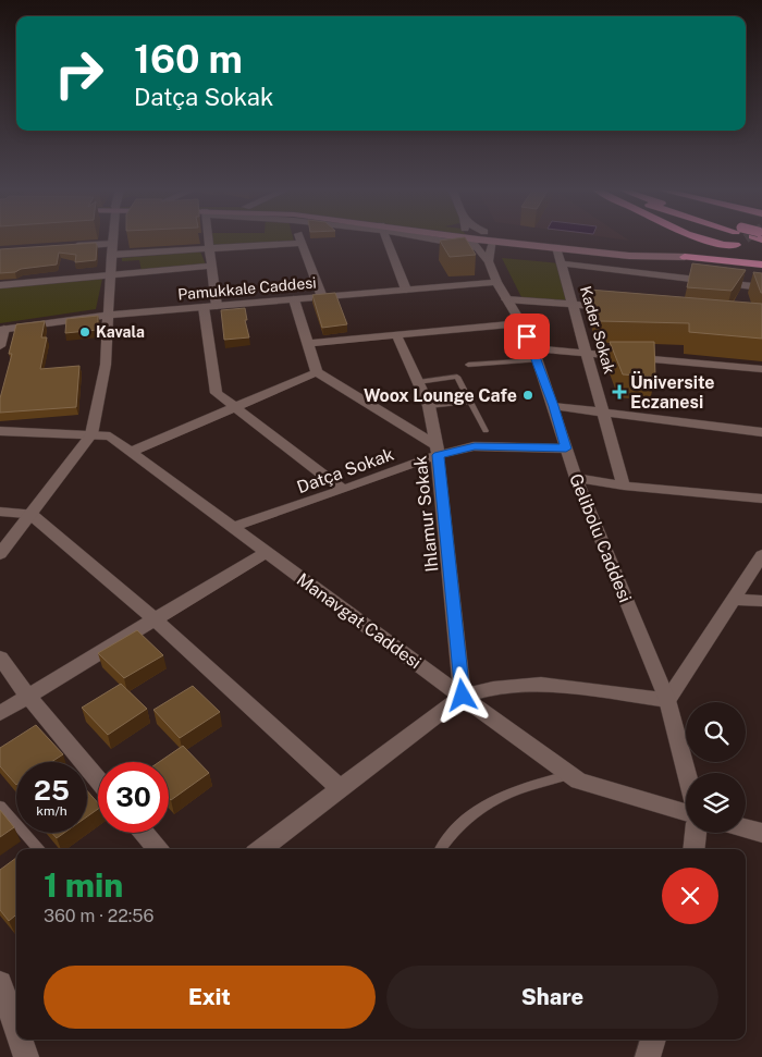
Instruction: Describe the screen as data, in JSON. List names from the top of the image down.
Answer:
{
  "streets": {
    "street": [
      "Pamukkale Caddesi",
      "Kader Sokak",
      "Datça Sokak",
      "Ihlamur Sokak",
      "Gelibolu Caddesi",
      "Manavgat Caddesi"
    ]
  },
  "crossings": [
    ["Pamukkale Caddesi", "Gelibolu Caddesi"],
    ["Datça Sokak", "Ihlamur Sokak"],
    ["Datça Sokak", "Gelibolu Caddesi"],
    ["Datça Sokak", "Manavgat Caddesi"],
    ["Ihlamur Sokak", "Manavgat Caddesi"]
  ],
  "places": {
    "other": ["Kavala", "Woox Lounge Cafe"],
    "health": ["Üniversite Eczanesi"]
  },
  "page": {
    "turn": ["160 m", "Datça Sokak"],
    "speed": "25 km/h",
    "limit": "30",
    "heading": ["1 min", "360 m · 22:56"],
    "buttons": ["Exit", "Share"]
  }
}
